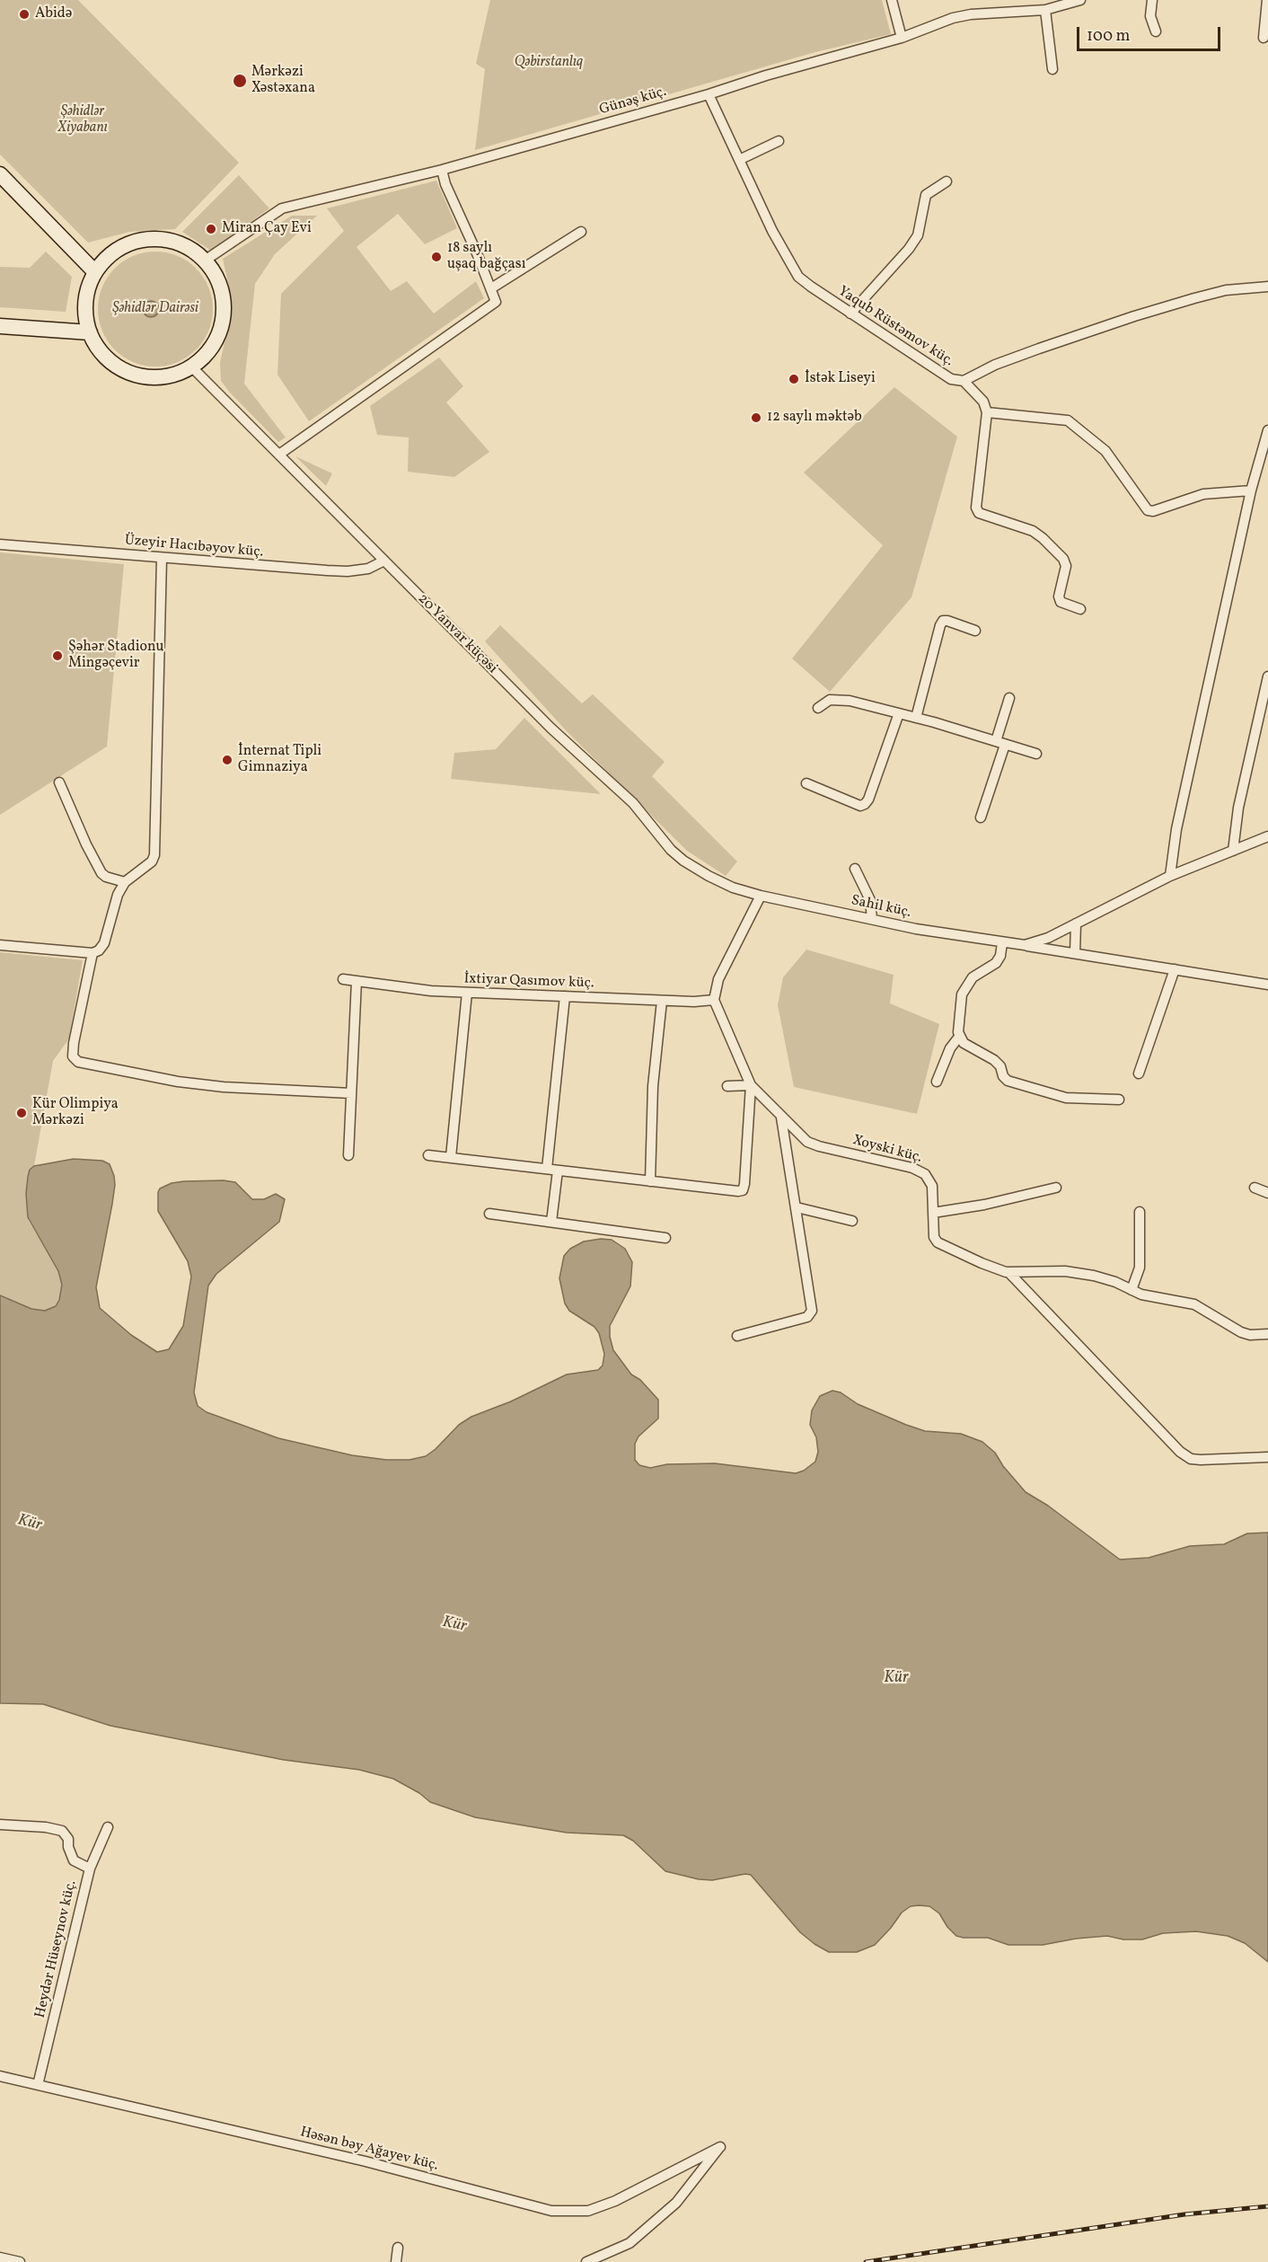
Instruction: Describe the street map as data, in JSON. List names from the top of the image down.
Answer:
{
  "streets": {
    "street": [
      "Günəş küç.",
      "Yaqub Rüstəmov küç.",
      "Üzeyir Hacıbəyov küç.",
      "20 Yanvar küçəsi",
      "Sahil küç.",
      "İxtiyar Qasımov küç.",
      "Xoyski küç.",
      "Heydər Hüseynov küç.",
      "Həsən bəy Ağayev küç."
    ]
  },
  "crossings": [
    ["Günəş küç.", "Yaqub Rüstəmov küç."],
    ["Günəş küç.", "20 Yanvar küçəsi"],
    ["Üzeyir Hacıbəyov küç.", "20 Yanvar küçəsi"],
    ["20 Yanvar küçəsi", "Sahil küç."],
    ["İxtiyar Qasımov küç.", "Xoyski küç."],
    ["Heydər Hüseynov küç.", "Həsən bəy Ağayev küç."]
  ],
  "water": ["Kür"],
  "parks": ["Qəbirstanlıq", "Şəhidlər Xiyabanı", "Şəhidlər Dairəsi"],
  "places": [
    "Abidə",
    "Mərkəzi Xəstəxana",
    "Miran Çay Evi",
    "18 saylı uşaq bağçası",
    "İstək Liseyi",
    "12 saylı məktəb",
    "Şəhər Stadionu Mingəçevir",
    "İnternat Tipli Gimnaziya",
    "Kür Olimpiya Mərkəzi"
  ],
  "scale_bar": "100 m"
}
